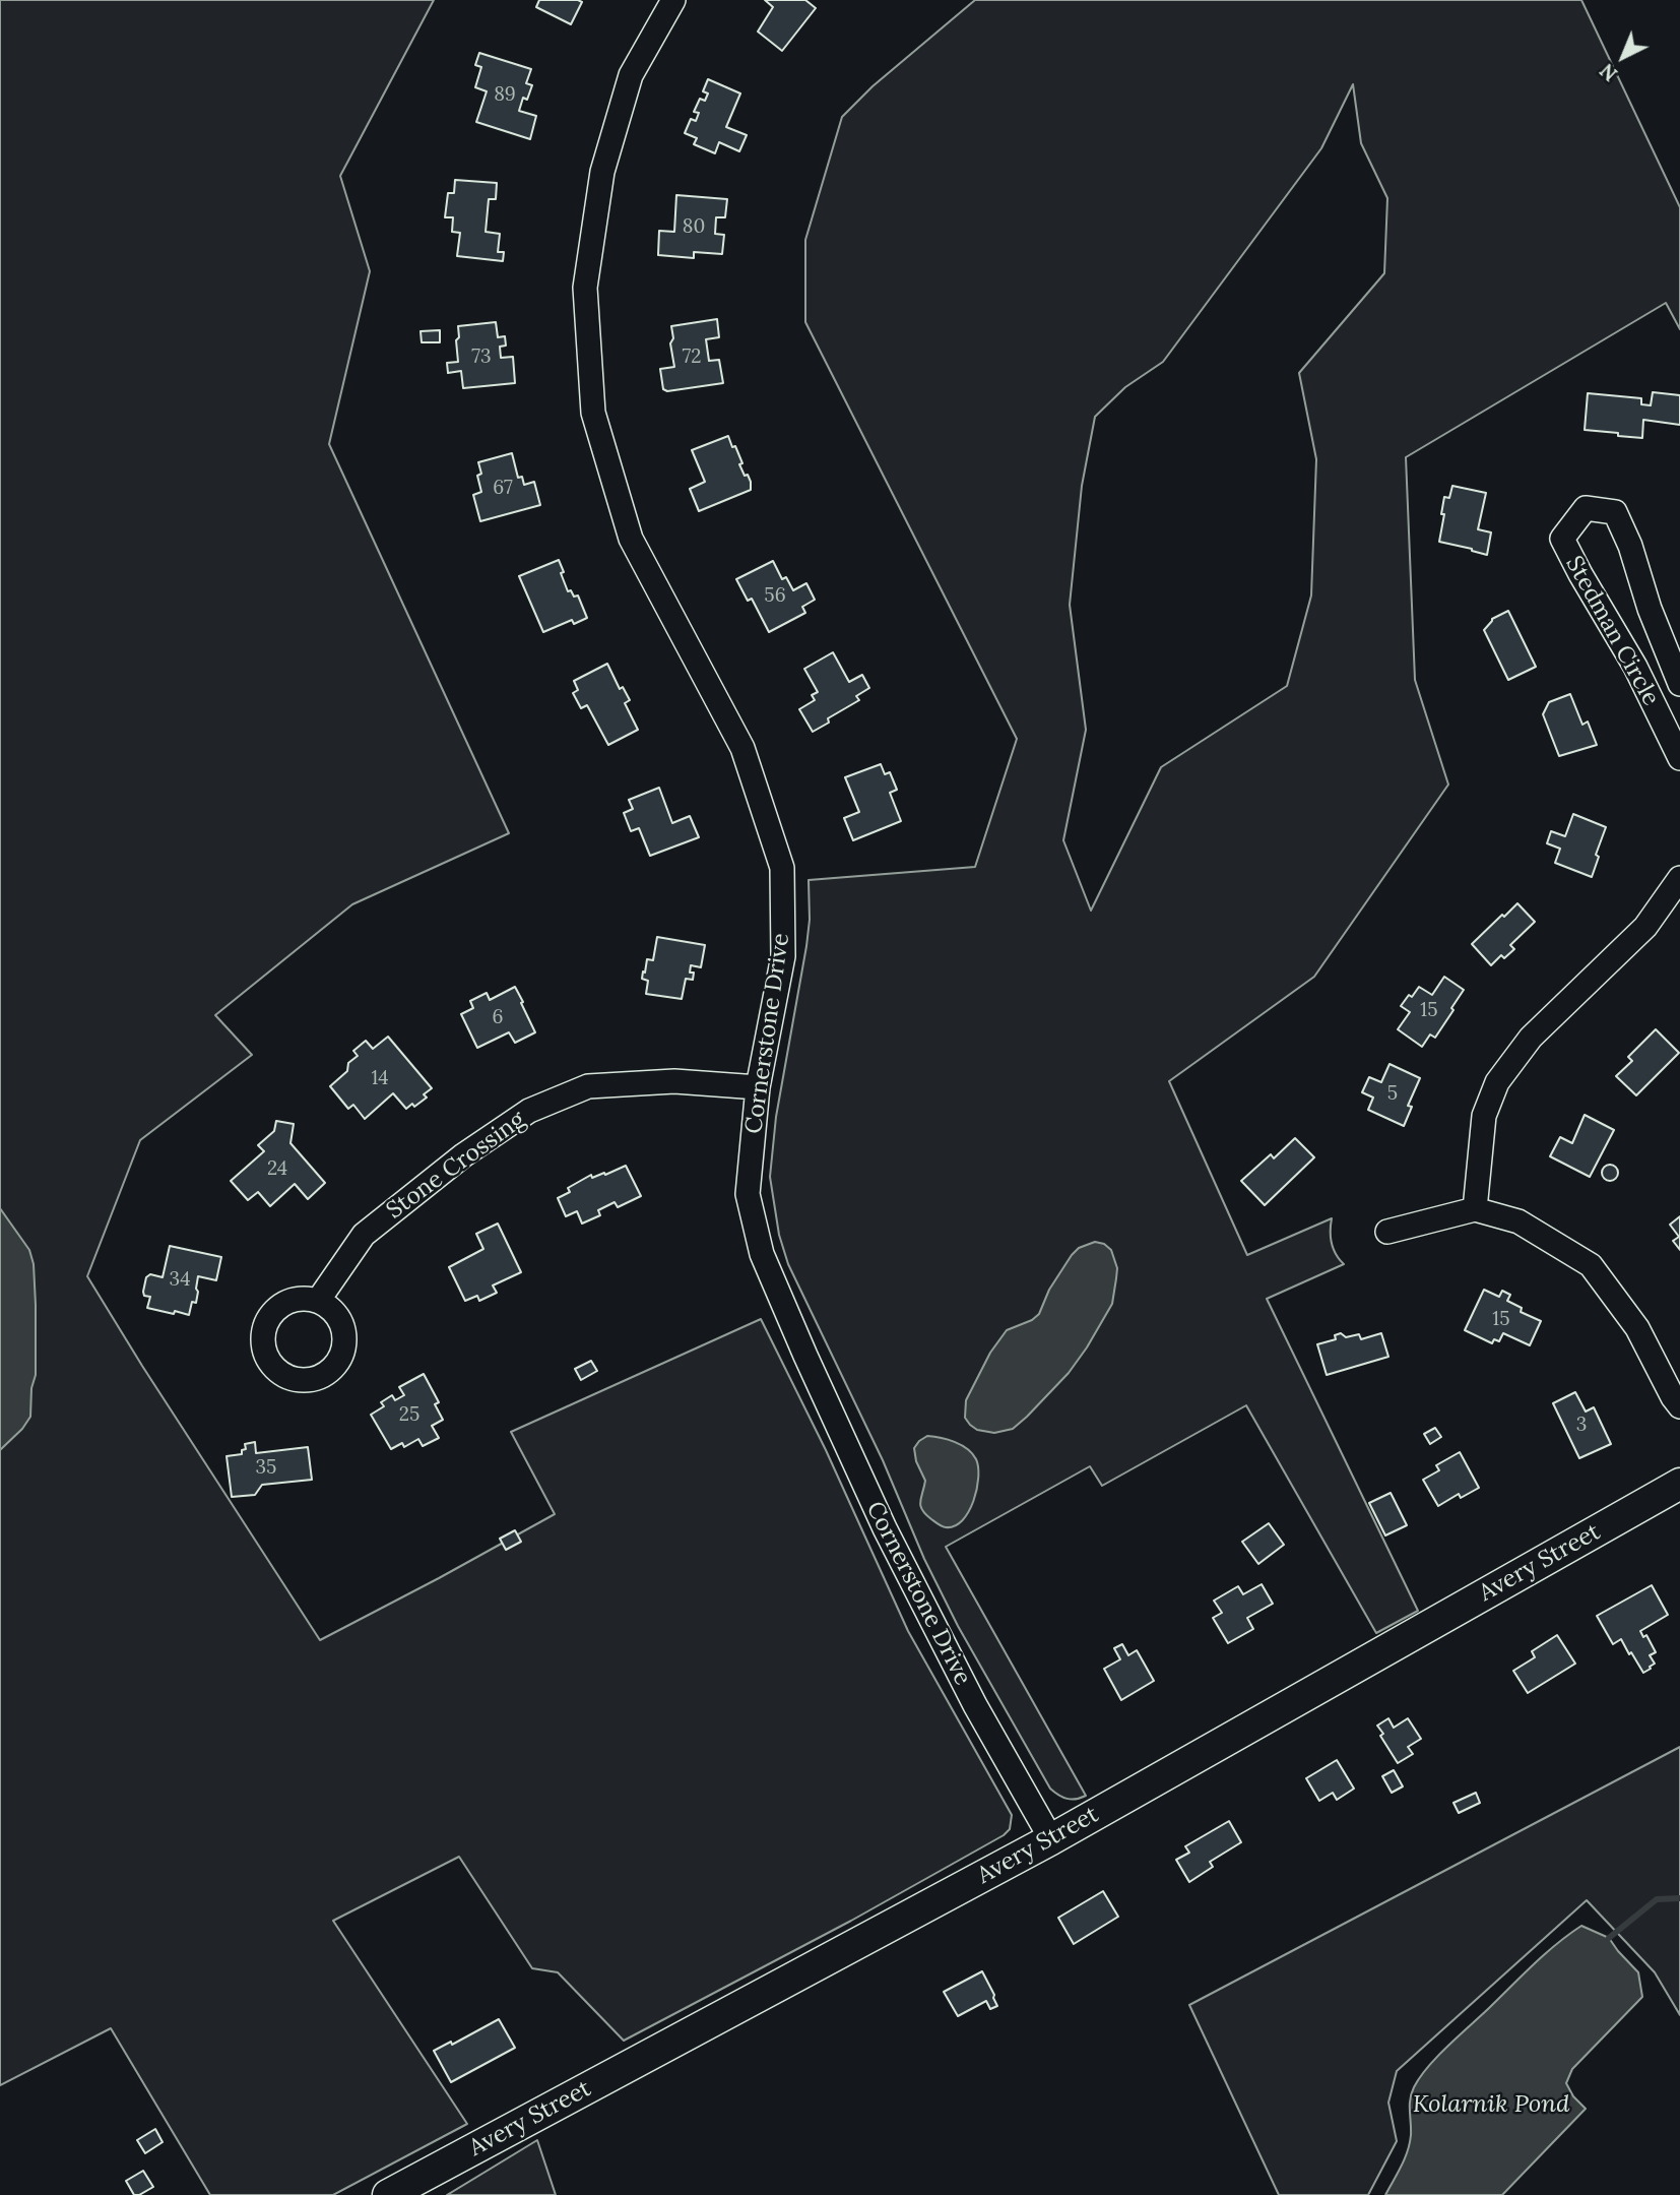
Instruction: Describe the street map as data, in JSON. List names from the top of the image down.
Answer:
{
  "streets": {
    "main road": ["Avery Street"],
    "street": ["Stedman Circle", "Cornerstone Drive", "Stone Crossing"]
  },
  "crossings": [
    ["Cornerstone Drive", "Stone Crossing"],
    ["Cornerstone Drive", "Avery Street"]
  ],
  "water": ["Kolarnik Pond"],
  "house_numbers": [
    "89",
    "80",
    "73",
    "72",
    "67",
    "56",
    "15",
    "6",
    "14",
    "5",
    "24",
    "34",
    "15",
    "25",
    "3",
    "35"
  ],
  "north": "bottom left"
}
